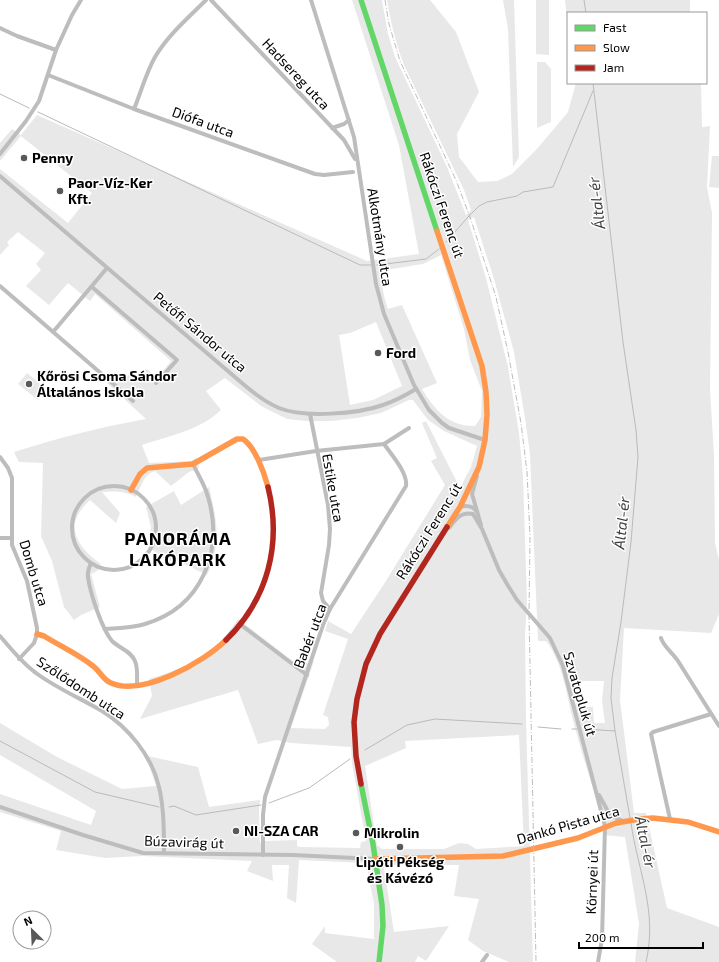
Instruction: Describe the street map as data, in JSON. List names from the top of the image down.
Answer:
{
  "streets": {
    "main road": ["Rákóczi Ferenc út", "Dankó Pista utca"],
    "street": [
      "Hadsereg utca",
      "Diófa utca",
      "Alkotmány utca",
      "Petőfi Sándor utca",
      "Estike utca",
      "Domb utca",
      "Babér utca",
      "Szőlődomb utca",
      "Szvatopluk út",
      "Búzavirág út",
      "Környei út"
    ]
  },
  "crossings": [
    ["Hadsereg utca", "Alkotmány utca"],
    ["Rákóczi Ferenc út", "Alkotmány utca"],
    ["Rákóczi Ferenc út", "Szvatopluk út"],
    ["Rákóczi Ferenc út", "Dankó Pista utca"],
    ["Rákóczi Ferenc út", "Búzavirág út"],
    ["Alkotmány utca", "Petőfi Sándor utca"],
    ["Petőfi Sándor utca", "Estike utca"],
    ["Estike utca", "Babér utca"],
    ["Babér utca", "Búzavirág út"],
    ["Szőlődomb utca", "Búzavirág út"],
    ["Szvatopluk út", "Dankó Pista utca"],
    ["Szvatopluk út", "Környei út"],
    ["Dankó Pista utca", "Búzavirág út"],
    ["Dankó Pista utca", "Környei út"]
  ],
  "districts": ["PANORÁMA LAKÓPARK"],
  "water": ["Által-ér"],
  "places": [
    "Penny",
    "Paor-Víz-Ker Kft.",
    "Ford",
    "Kőrösi Csoma Sándor Általános Iskola",
    "NI-SZA CAR",
    "Mikrolin",
    "Lipóti Pékség és Kávézó"
  ],
  "legend": ["Fast", "Slow", "Jam"],
  "scale_bar": "200 m",
  "north": "top left"
}
